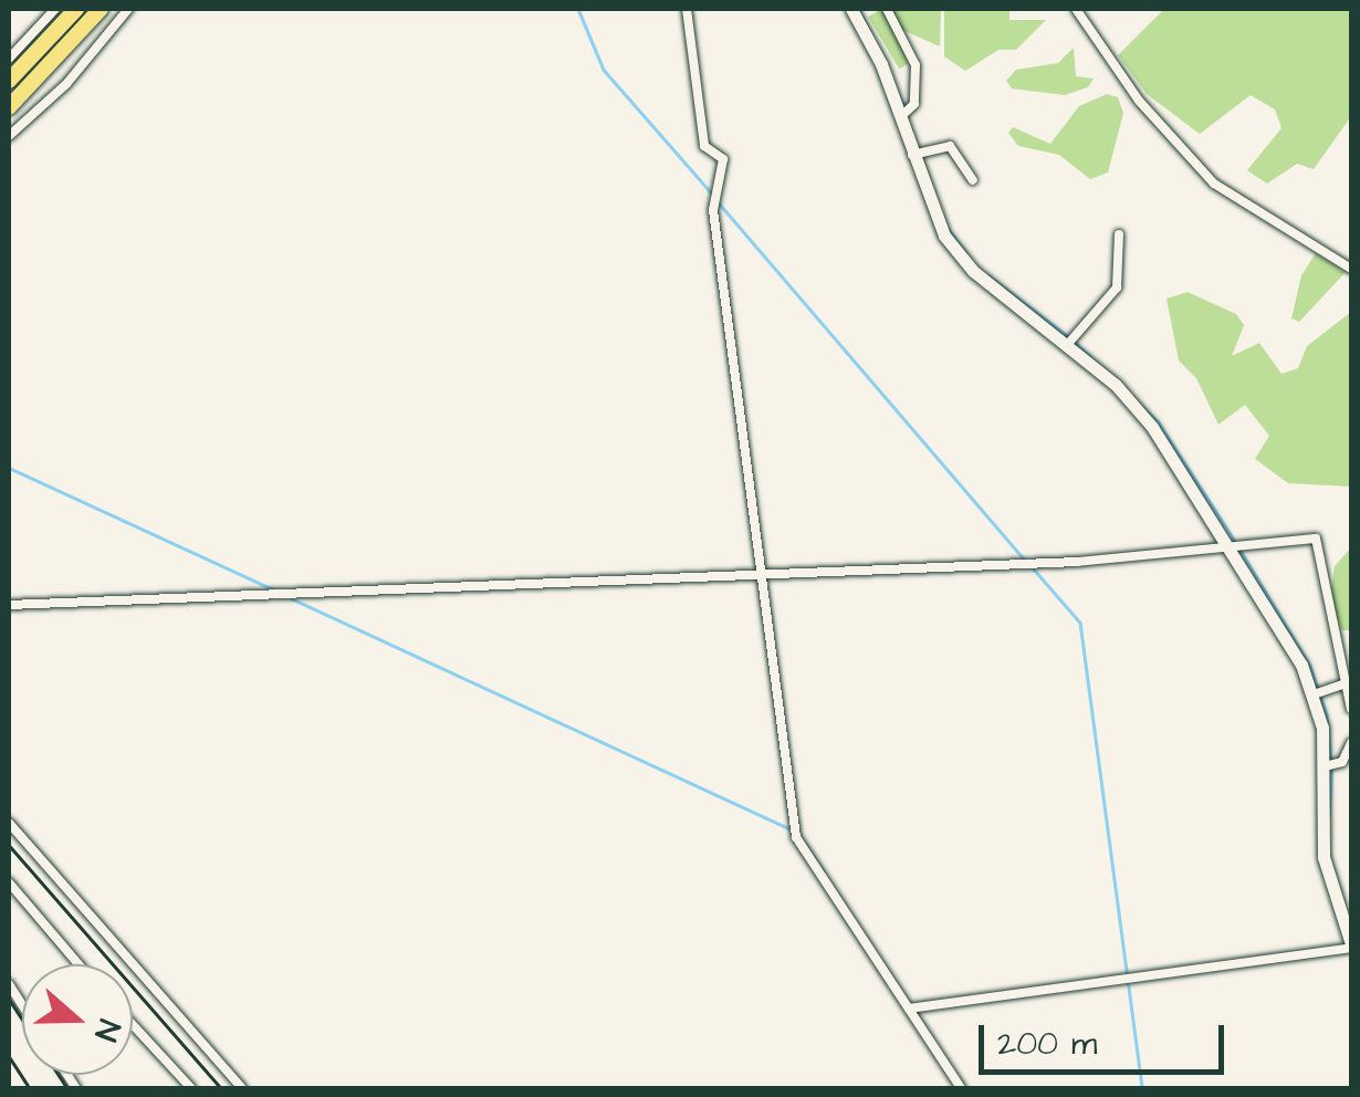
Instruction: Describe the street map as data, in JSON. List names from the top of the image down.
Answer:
{
  "scale_bar": "200 m",
  "north": "right"
}
